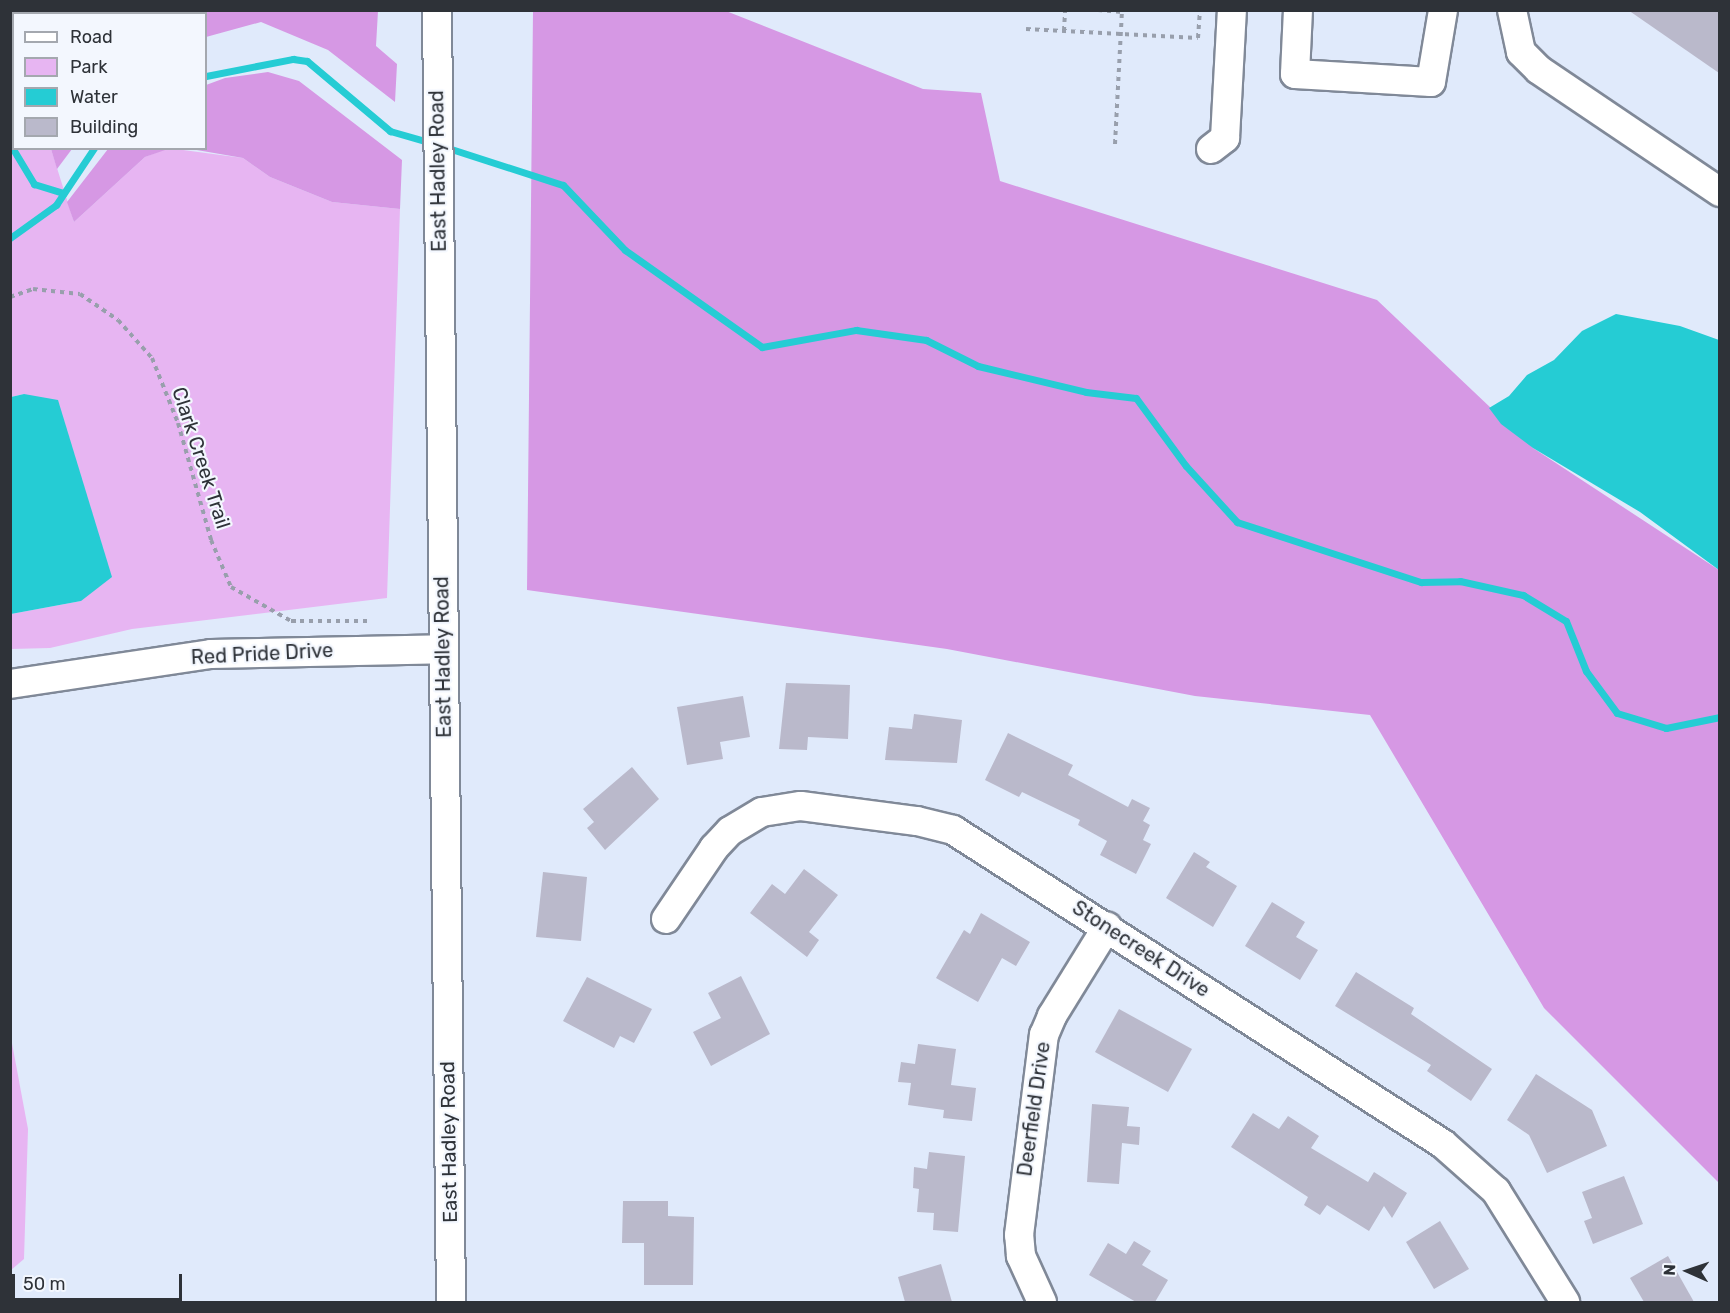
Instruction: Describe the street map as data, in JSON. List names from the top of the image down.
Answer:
{
  "streets": {
    "street": [
      "East Hadley Road",
      "Red Pride Drive",
      "Stonecreek Drive",
      "Deerfield Drive"
    ],
    "path": ["Clark Creek Trail"]
  },
  "crossings": [
    ["East Hadley Road", "Red Pride Drive"],
    ["Stonecreek Drive", "Deerfield Drive"]
  ],
  "legend": [
    "Road",
    "Park",
    "Water",
    "Building"
  ],
  "scale_bar": "50 m",
  "north": "left"
}
